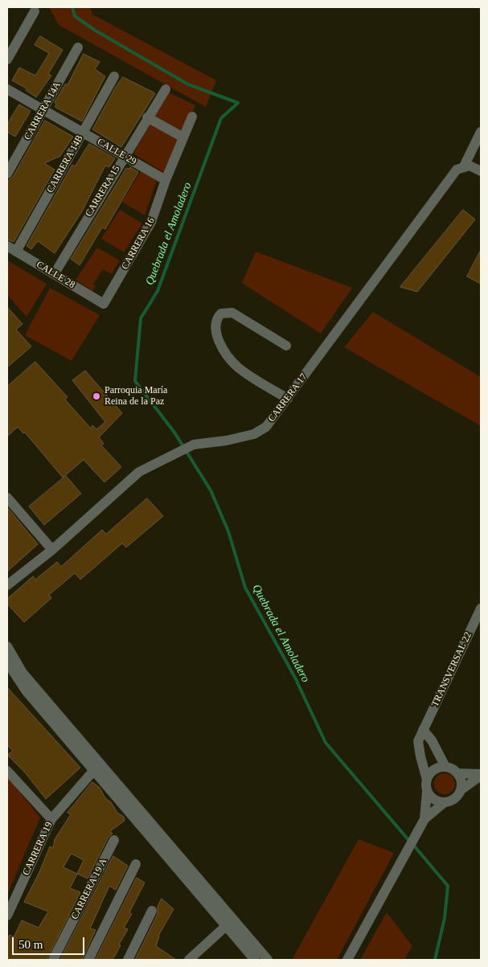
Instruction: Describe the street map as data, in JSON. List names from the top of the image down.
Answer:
{
  "streets": {
    "street": [
      "CARRERA 14A",
      "CALLE 29",
      "CARRERA 14B",
      "CARRERA 15",
      "CARRERA 16",
      "CALLE 28",
      "CARRERA 17",
      "TRANSVERSAL 22",
      "CARRERA 19",
      "CARRERA 19 A"
    ]
  },
  "crossings": [
    ["CARRERA 14A", "CALLE 29"],
    ["CALLE 29", "CARRERA 14B"],
    ["CALLE 29", "CARRERA 15"],
    ["CALLE 29", "CARRERA 16"],
    ["CARRERA 14B", "CALLE 28"],
    ["CARRERA 15", "CALLE 28"],
    ["CARRERA 16", "CALLE 28"]
  ],
  "water": ["Quebrada el Amoladero"],
  "places": ["Parroquia María Reina de la Paz"],
  "scale_bar": "50 m"
}
